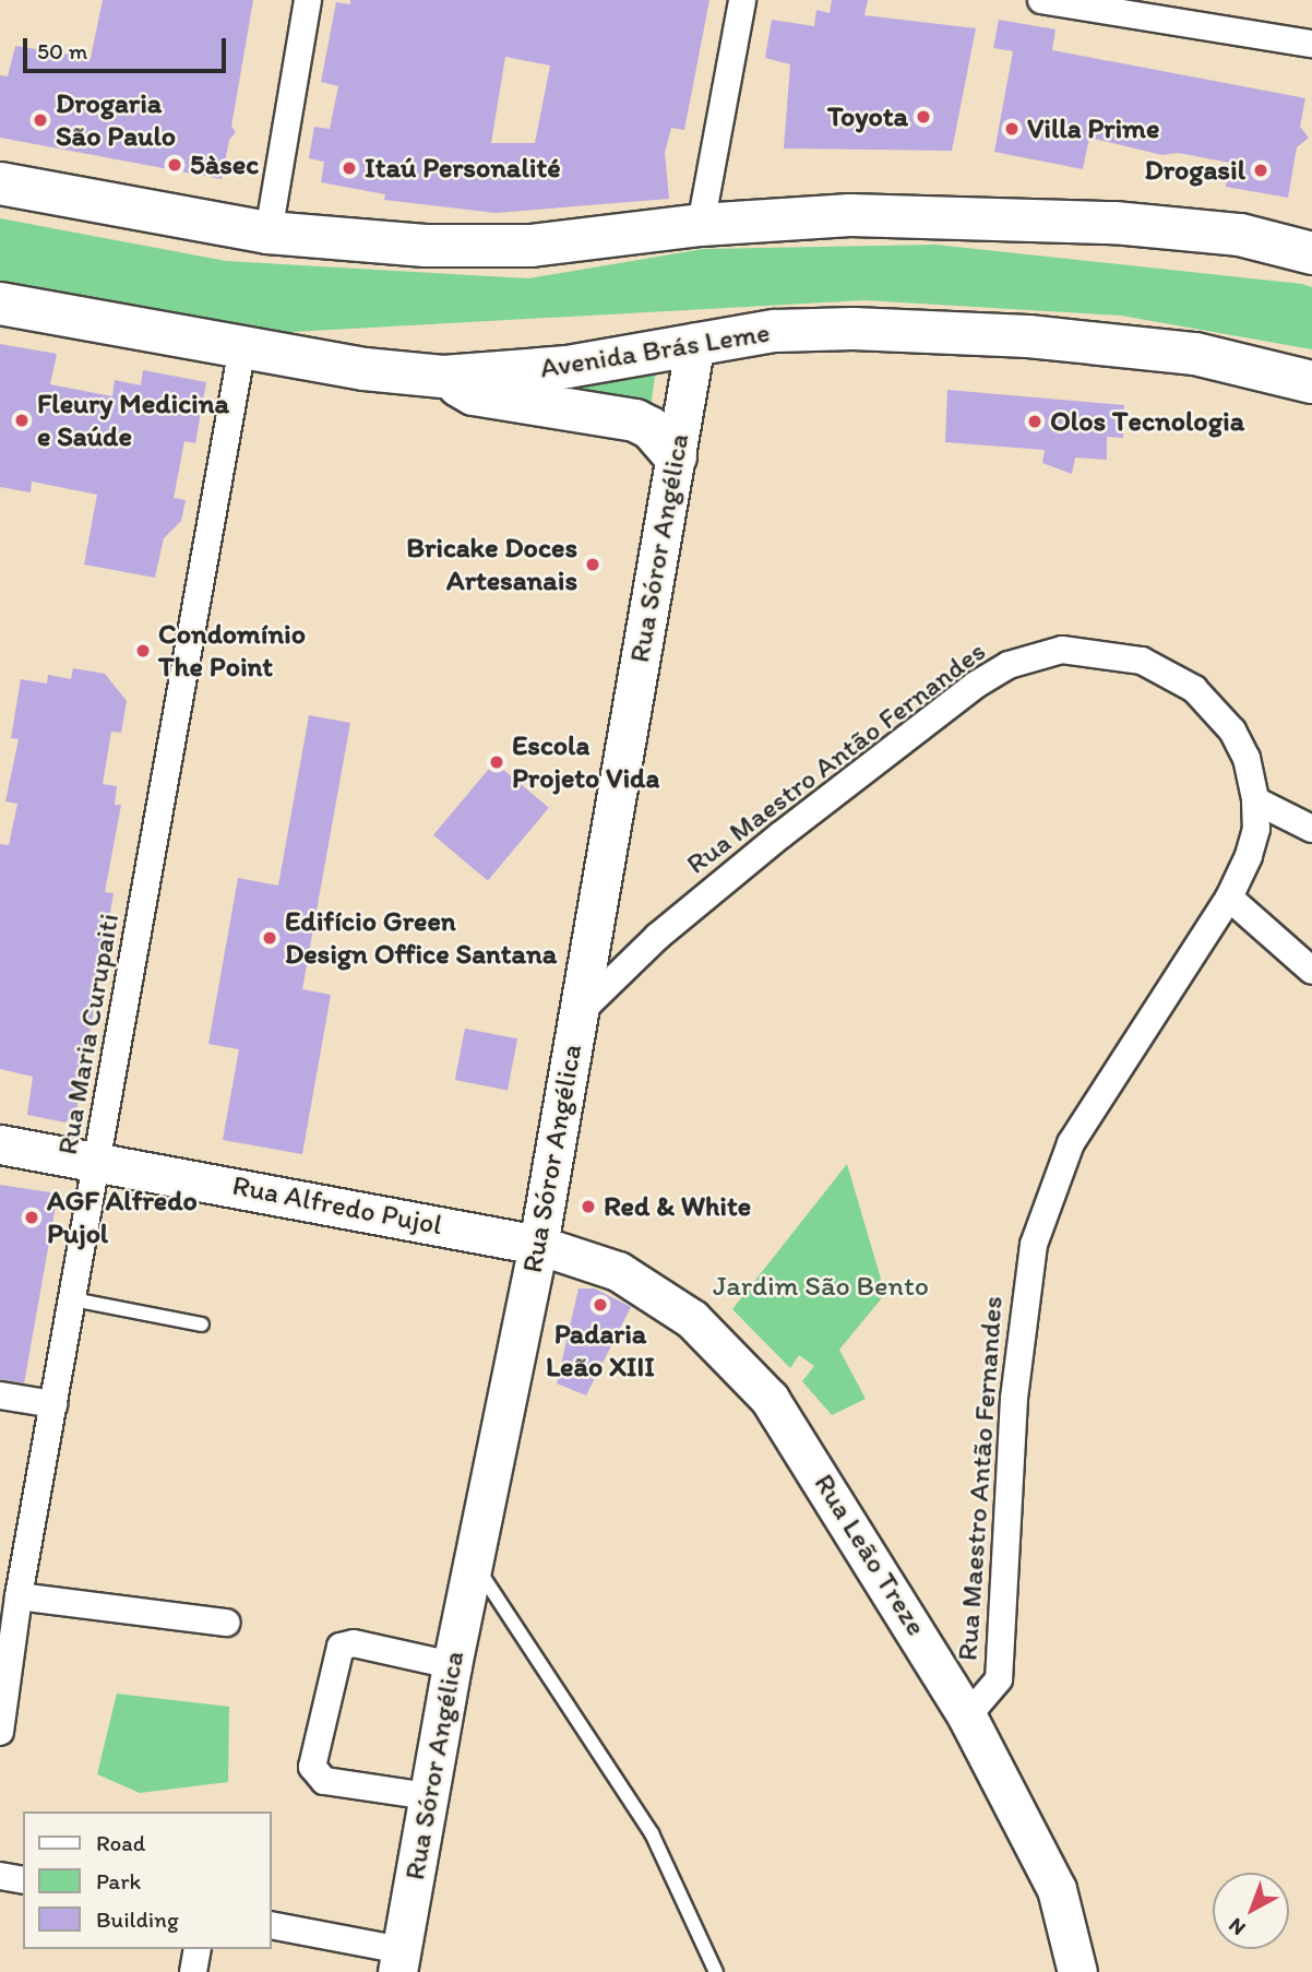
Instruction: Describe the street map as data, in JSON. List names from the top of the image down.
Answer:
{
  "streets": {
    "main road": ["Avenida Brás Leme"],
    "street": [
      "Rua Sóror Angélica",
      "Rua Maestro Antão Fernandes",
      "Rua Maria Curupaiti",
      "Rua Alfredo Pujol",
      "Rua Leão Treze"
    ]
  },
  "crossings": [
    ["Avenida Brás Leme", "Rua Sóror Angélica"],
    ["Avenida Brás Leme", "Rua Maria Curupaiti"],
    ["Rua Sóror Angélica", "Rua Maestro Antão Fernandes"],
    ["Rua Sóror Angélica", "Rua Alfredo Pujol"],
    ["Rua Sóror Angélica", "Rua Leão Treze"],
    ["Rua Maestro Antão Fernandes", "Rua Leão Treze"],
    ["Rua Maria Curupaiti", "Rua Alfredo Pujol"],
    ["Rua Alfredo Pujol", "Rua Leão Treze"]
  ],
  "parks": ["Jardim São Bento"],
  "places": [
    "Toyota",
    "Drogaria São Paulo",
    "Villa Prime",
    "5àsec",
    "Itaú Personalité",
    "Drogasil",
    "Fleury Medicina e Saúde",
    "Olos Tecnologia",
    "Bricake Doces Artesanais",
    "Condomínio The Point",
    "Escola Projeto Vida",
    "Edifício Green Design Office Santana",
    "Red & White",
    "AGF Alfredo Pujol",
    "Padaria Leão XIII"
  ],
  "legend": ["Road", "Park", "Building"],
  "scale_bar": "50 m",
  "north": "bottom left"
}
